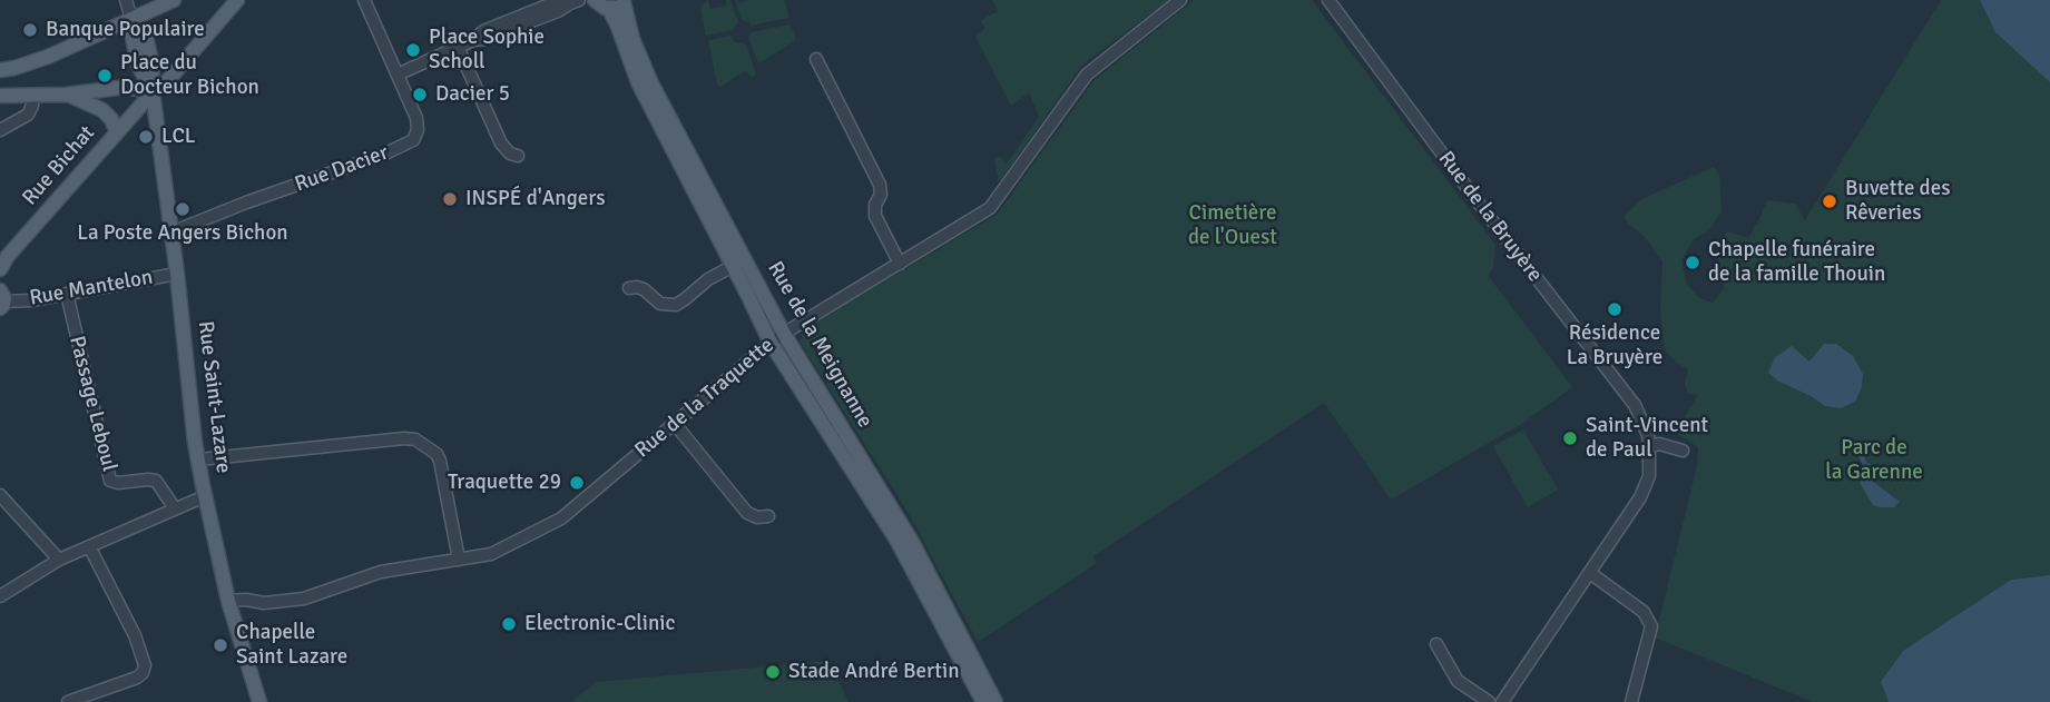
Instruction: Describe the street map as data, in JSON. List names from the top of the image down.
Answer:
{
  "streets": {
    "main road": ["Rue Bichat", "Rue de la Meignanne", "Rue Saint-Lazare"],
    "street": [
      "Rue Dacier",
      "Rue de la Bruyère",
      "Rue Mantelon",
      "Rue de la Traquette",
      "Passage Leboul"
    ]
  },
  "crossings": [
    ["Rue Bichat", "Rue Saint-Lazare"],
    ["Rue Dacier", "Rue Saint-Lazare"],
    ["Rue Mantelon", "Rue Saint-Lazare"],
    ["Rue Mantelon", "Passage Leboul"],
    ["Rue de la Meignanne", "Rue de la Traquette"],
    ["Rue Saint-Lazare", "Rue de la Traquette"]
  ],
  "parks": ["Cimetière de l'Ouest", "Parc de la Garenne"],
  "places": [
    "Banque Populaire",
    "Place Sophie Scholl",
    "Place du Docteur Bichon",
    "Dacier 5",
    "LCL",
    "INSPÉ d'Angers",
    "Buvette des Rêveries",
    "La Poste Angers Bichon",
    "Chapelle funéraire de la famille Thouin",
    "Résidence La Bruyère",
    "Saint-Vincent de Paul",
    "Traquette 29",
    "Electronic-Clinic",
    "Chapelle Saint Lazare",
    "Stade André Bertin"
  ]
}
